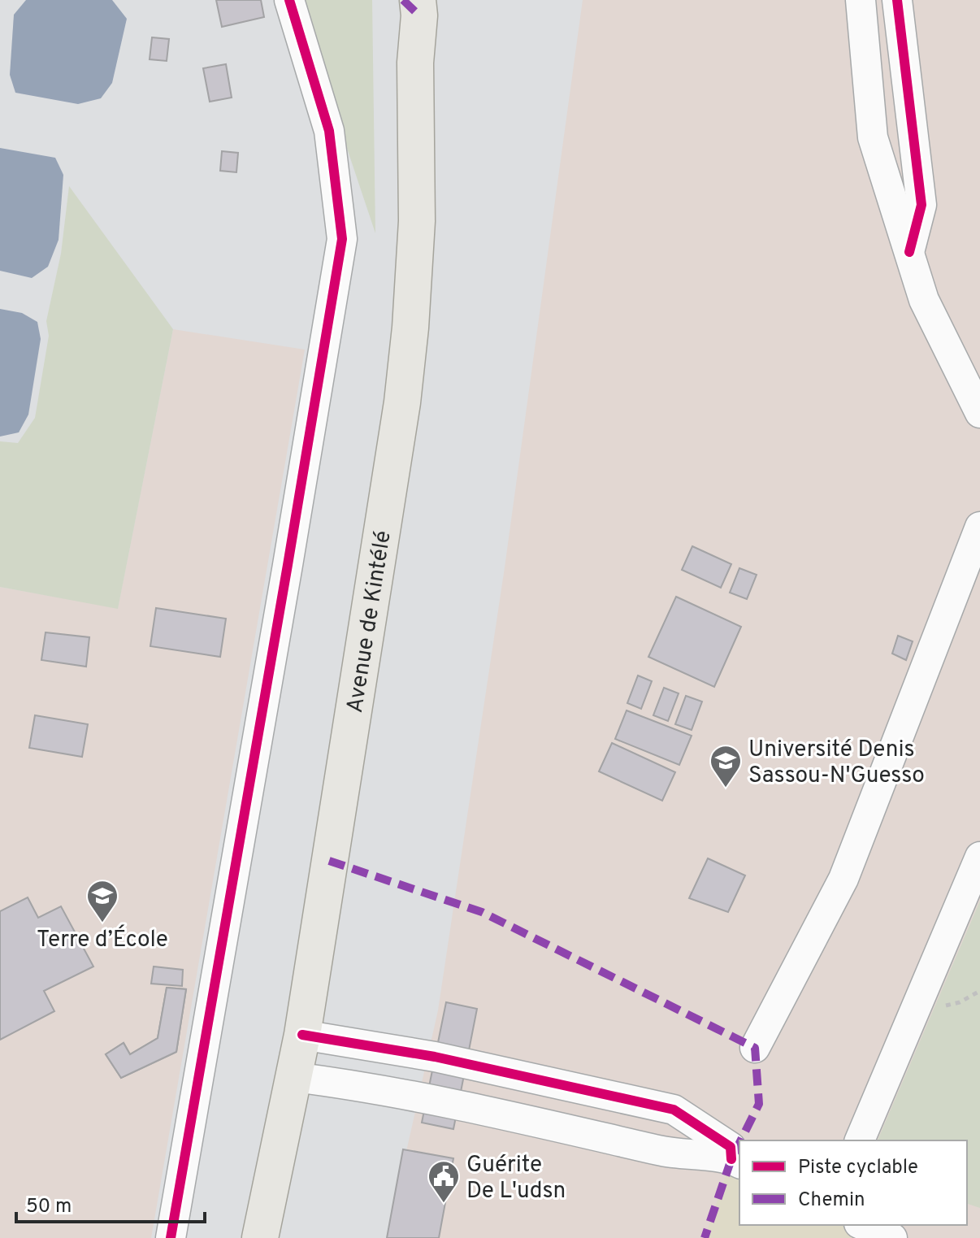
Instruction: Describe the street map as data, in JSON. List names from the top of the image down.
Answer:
{
  "streets": {
    "main road": ["Avenue de Kintélé"]
  },
  "places": {
    "school or university": ["Université Denis Sassou-N'Guesso", "Terre d’École"],
    "public building": ["Guérite De L'udsn"]
  },
  "legend": ["Piste cyclable", "Chemin"],
  "scale_bar": "50 m"
}
